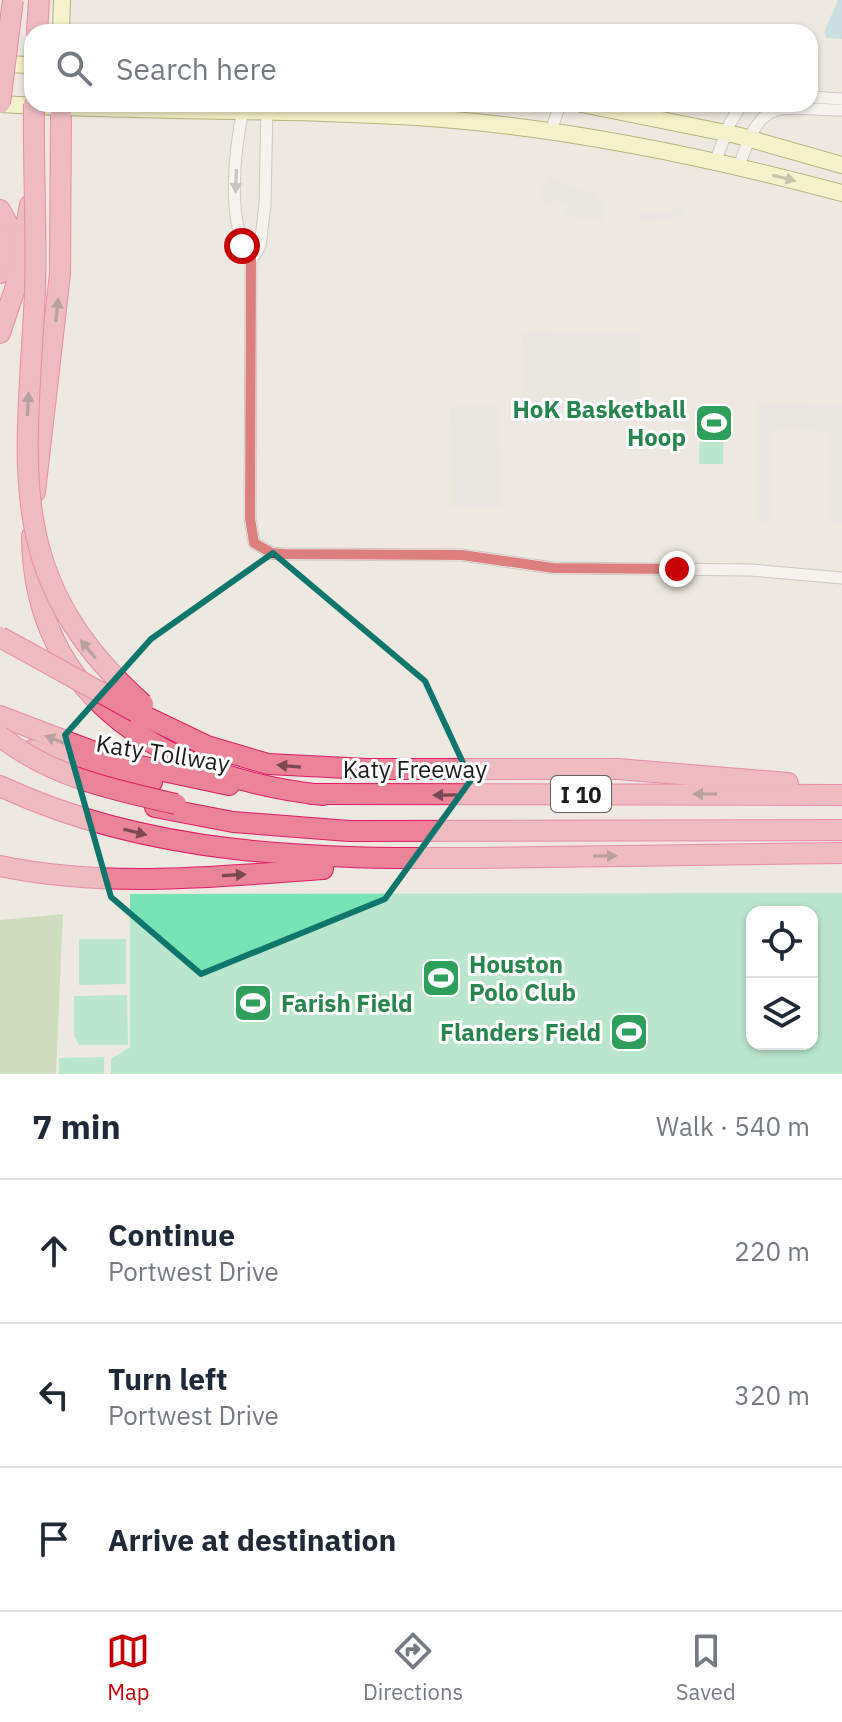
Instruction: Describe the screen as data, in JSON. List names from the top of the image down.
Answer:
{
  "streets": {
    "highway": ["Katy Tollway", "Katy Freeway", "I 10"]
  },
  "crossings": [
    ["Katy Tollway", "Katy Freeway"]
  ],
  "places": {
    "sports": [
      "HoK Basketball Hoop",
      "Houston Polo Club",
      "Farish Field",
      "Flanders Field"
    ]
  },
  "page": {
    "search": "Search here",
    "heading": ["7 min", "Walk · 540 m"],
    "list": [
      ["Continue", "Portwest Drive", "220 m"],
      ["Turn left", "Portwest Drive", "320 m"],
      "Arrive at destination"
    ],
    "nav": ["Map", "Directions", "Saved"]
  }
}
